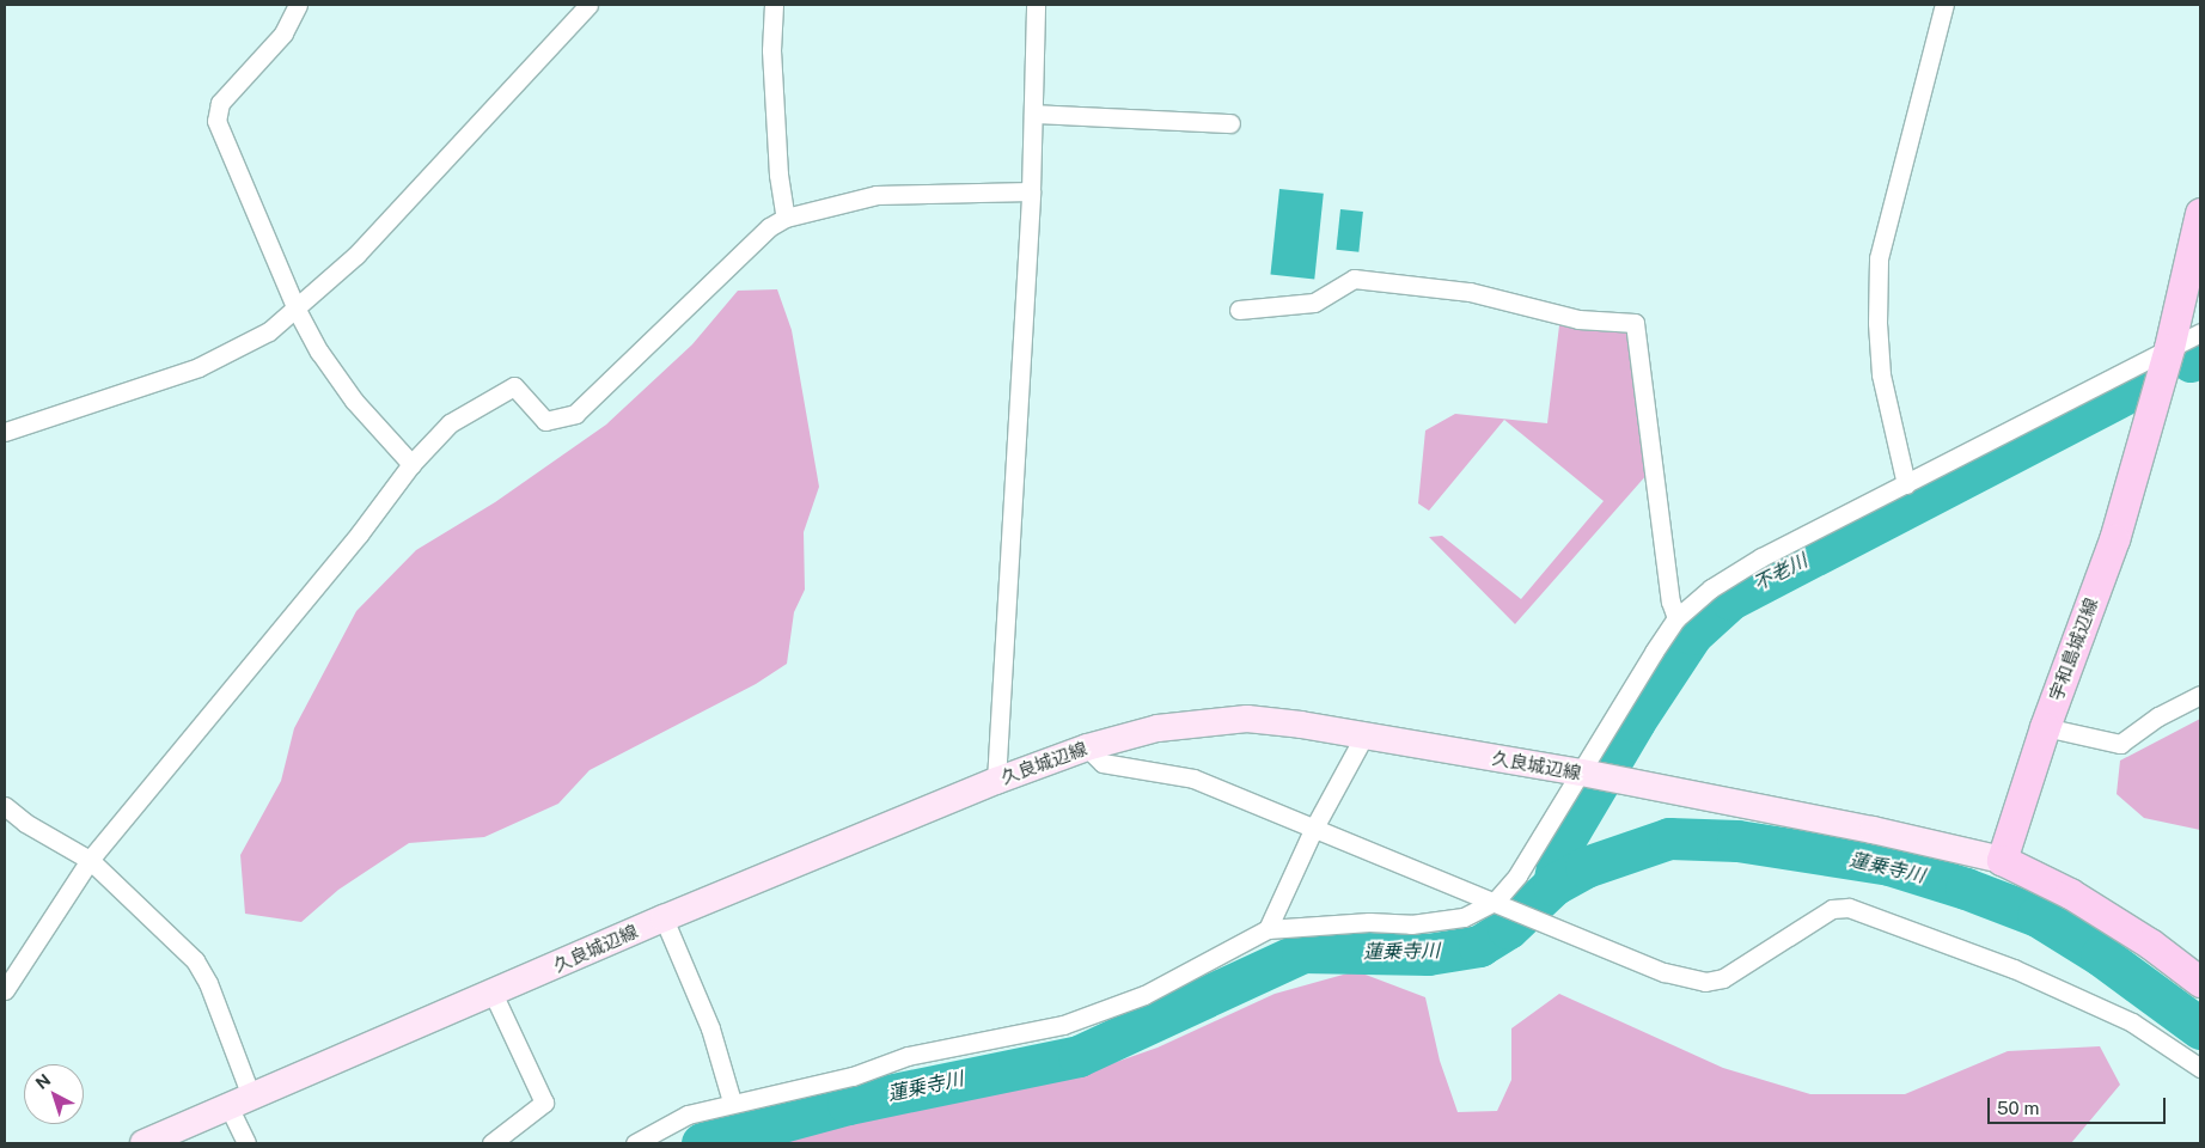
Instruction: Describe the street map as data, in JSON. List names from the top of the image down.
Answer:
{
  "streets": {
    "main road": ["宇和島城辺線", "久良城辺線"]
  },
  "crossings": [
    ["宇和島城辺線", "久良城辺線"]
  ],
  "water": ["不老川", "蓮乗寺川"],
  "scale_bar": "50 m",
  "north": "top left"
}
